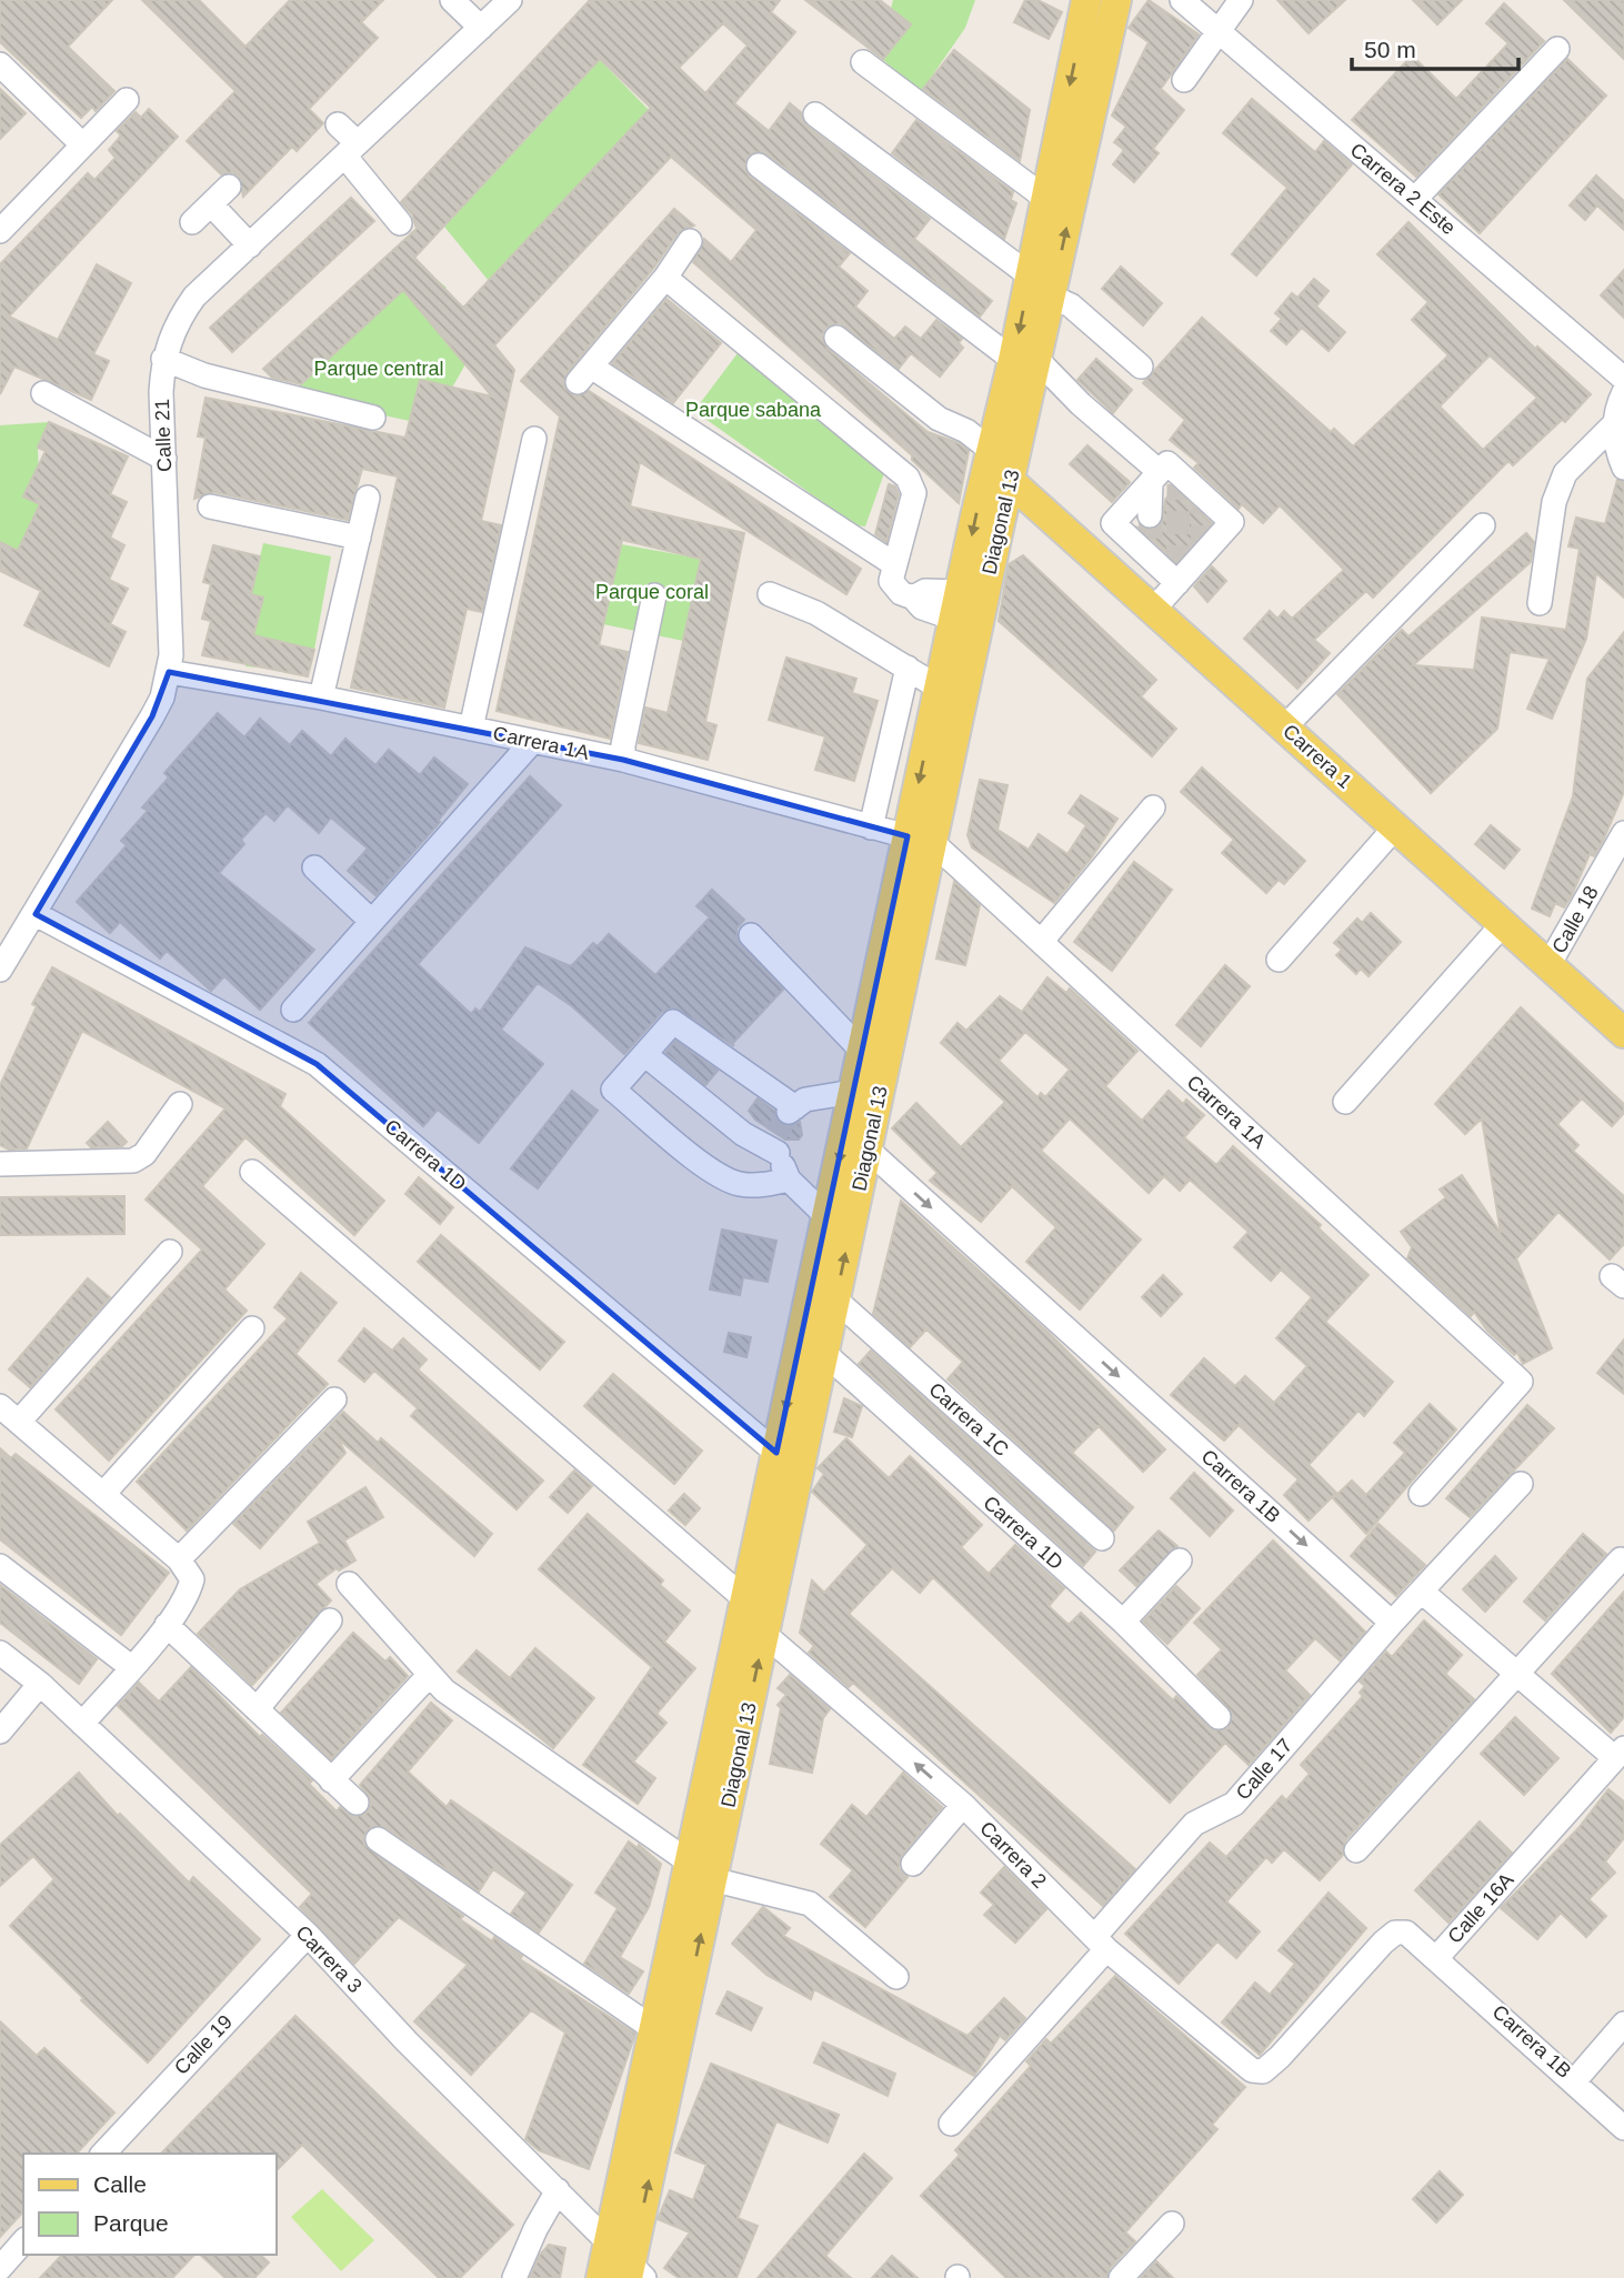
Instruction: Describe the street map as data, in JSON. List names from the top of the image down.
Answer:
{
  "streets": {
    "main road": ["Diagonal 13", "Carrera 1"],
    "street": [
      "Carrera 2 Este",
      "Calle 21",
      "Carrera 1A",
      "Calle 18",
      "Carrera 1D",
      "Carrera 1C",
      "Carrera 1B",
      "Calle 17",
      "Carrera 2",
      "Calle 16A",
      "Carrera 3",
      "Calle 19"
    ]
  },
  "crossings": [
    ["Calle 21", "Carrera 1A"],
    ["Calle 21", "Carrera 1D"],
    ["Diagonal 13", "Carrera 1A"],
    ["Diagonal 13", "Carrera 1"],
    ["Diagonal 13", "Carrera 1D"],
    ["Diagonal 13", "Carrera 1C"],
    ["Diagonal 13", "Carrera 1B"],
    ["Diagonal 13", "Carrera 2"],
    ["Diagonal 13", "Carrera 3"],
    ["Carrera 1", "Calle 18"],
    ["Carrera 1B", "Calle 17"],
    ["Carrera 1B", "Calle 16A"],
    ["Calle 17", "Carrera 2"],
    ["Carrera 2", "Calle 16A"],
    ["Carrera 3", "Calle 19"]
  ],
  "one_way": ["Carrera 1B"],
  "parks": ["Parque central", "Parque sabana", "Parque coral"],
  "legend": ["Calle", "Parque"],
  "scale_bar": "50 m"
}
